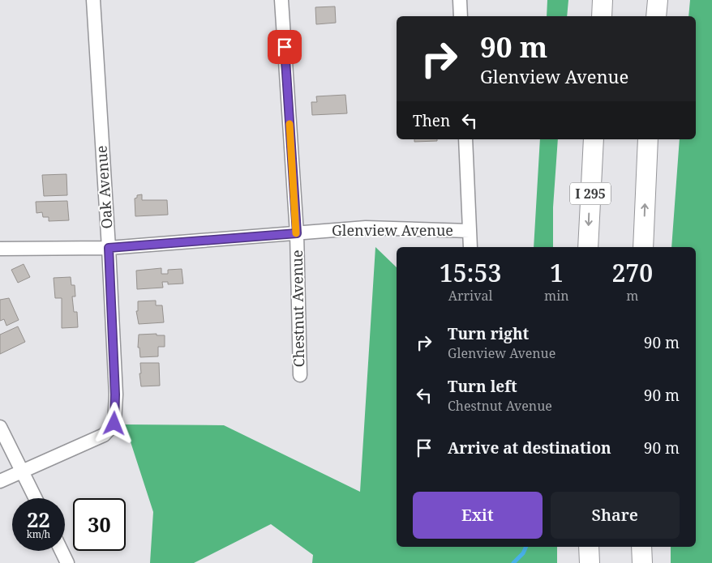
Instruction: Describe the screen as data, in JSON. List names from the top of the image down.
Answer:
{
  "streets": {
    "highway": ["I 295"],
    "street": ["Oak Avenue", "Glenview Avenue", "Chestnut Avenue"]
  },
  "crossings": [
    ["Oak Avenue", "Glenview Avenue"],
    ["Glenview Avenue", "Chestnut Avenue"]
  ],
  "page": {
    "turn": ["90 m", "Glenview Avenue"],
    "then": "Then",
    "eta": [
      "15:53",
      "Arrival",
      "1",
      "min",
      "270",
      "m"
    ],
    "list": [
      {
        "name": "Turn right",
        "note": "Glenview Avenue",
        "value": "90 m"
      },
      {
        "name": "Turn left",
        "note": "Chestnut Avenue",
        "value": "90 m"
      },
      {
        "name": "Arrive at destination",
        "value": "90 m"
      }
    ],
    "buttons": ["Exit", "Share"],
    "speed": "22 km/h",
    "limit": "30"
  }
}
